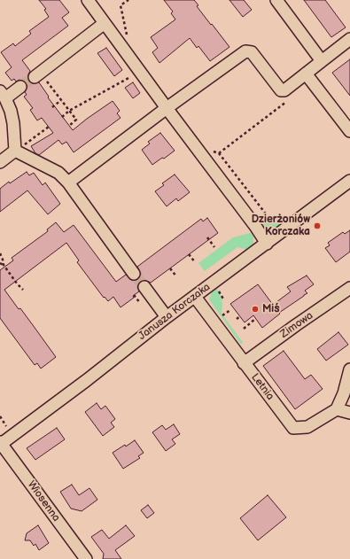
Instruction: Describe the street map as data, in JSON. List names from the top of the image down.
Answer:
{
  "streets": {
    "street": [
      "Janusza Korczaka",
      "Zimowa",
      "Letnia",
      "Wiosenna"
    ]
  },
  "crossings": [
    ["Janusza Korczaka", "Letnia"],
    ["Janusza Korczaka", "Wiosenna"],
    ["Zimowa", "Letnia"]
  ],
  "places": ["Dzierżoniów Korczaka", "Miś"]
}
